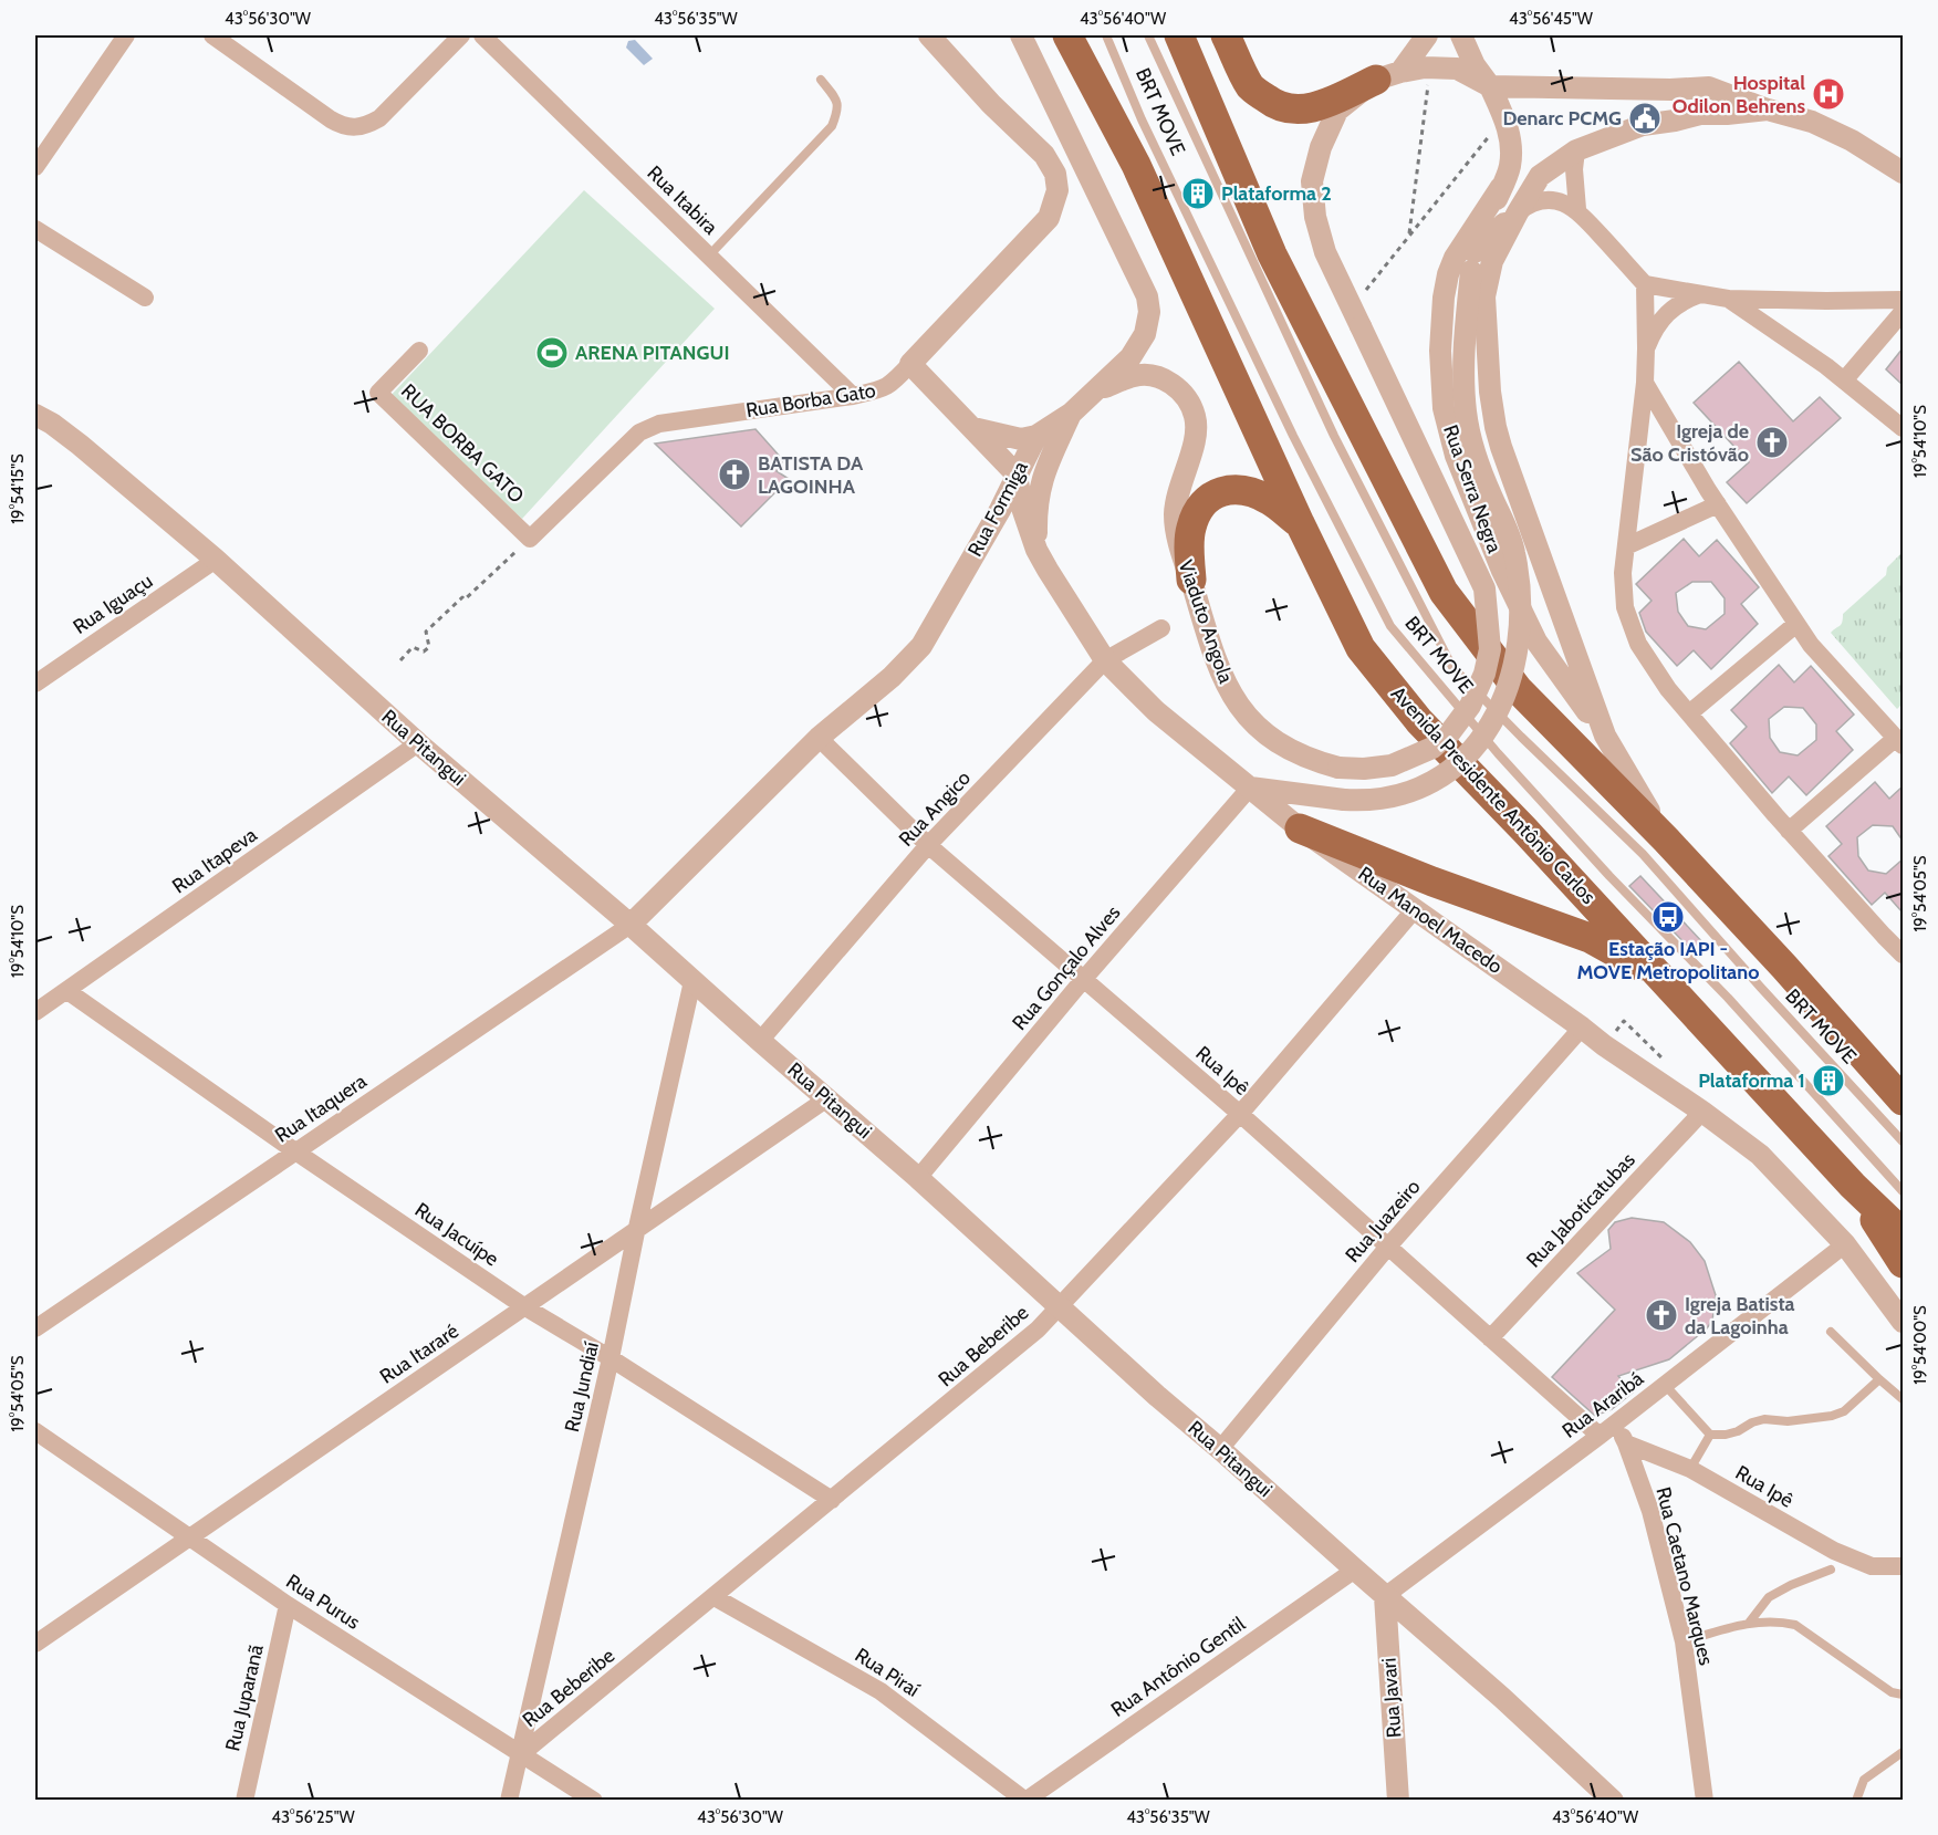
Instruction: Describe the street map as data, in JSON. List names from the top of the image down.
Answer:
{
  "streets": {
    "highway": ["Avenida Presidente Antônio Carlos"],
    "street": [
      "Rua Itabira",
      "Rua Borba Gato",
      "RUA BORBA GATO",
      "Rua Serra Negra",
      "Rua Formiga",
      "Rua Iguaçu",
      "Viaduto Angola",
      "Rua Pitangui",
      "Rua Angico",
      "Rua Itapeva",
      "Rua Manoel Macedo",
      "Rua Gonçalo Alves",
      "Rua Ipê",
      "Rua Itaquera",
      "Rua Jaboticatubas",
      "Rua Juazeiro",
      "Rua Jacuípe",
      "Rua Beberibe",
      "Rua Itararé",
      "Rua Jundiaí",
      "Rua Araribá",
      "Rua Caetano Marques",
      "Rua Purus",
      "Rua Antônio Gentil",
      "Rua Piraí",
      "Rua Juparanã",
      "Rua Javari"
    ],
    "lane": ["BRT MOVE"]
  },
  "crossings": [
    ["Rua Itabira", "Rua Borba Gato"],
    ["Rua Borba Gato", "RUA BORBA GATO"],
    ["Rua Formiga", "Viaduto Angola"],
    ["Rua Formiga", "Rua Pitangui"],
    ["Rua Formiga", "Rua Manoel Macedo"],
    ["Rua Formiga", "Rua Ipê"],
    ["Rua Formiga", "Rua Itaquera"],
    ["Rua Iguaçu", "Rua Pitangui"],
    ["Rua Pitangui", "Rua Angico"],
    ["Rua Pitangui", "Rua Itapeva"],
    ["Rua Pitangui", "Rua Gonçalo Alves"],
    ["Rua Pitangui", "Rua Itaquera"],
    ["Rua Pitangui", "Rua Juazeiro"],
    ["Rua Pitangui", "Rua Beberibe"],
    ["Rua Pitangui", "Rua Itararé"],
    ["Rua Pitangui", "Rua Jundiaí"],
    ["Rua Pitangui", "Rua Araribá"],
    ["Rua Pitangui", "Rua Antônio Gentil"],
    ["Rua Pitangui", "Rua Javari"],
    ["Rua Angico", "Rua Manoel Macedo"],
    ["Rua Angico", "Rua Ipê"],
    ["Rua Itapeva", "Rua Jacuípe"],
    ["Rua Manoel Macedo", "Rua Gonçalo Alves"],
    ["Rua Manoel Macedo", "Rua Jaboticatubas"],
    ["Rua Manoel Macedo", "Rua Juazeiro"],
    ["Rua Manoel Macedo", "Rua Beberibe"],
    ["Rua Manoel Macedo", "Rua Araribá"],
    ["Rua Gonçalo Alves", "Rua Ipê"],
    ["Rua Ipê", "Rua Jaboticatubas"],
    ["Rua Ipê", "Rua Juazeiro"],
    ["Rua Ipê", "Rua Beberibe"],
    ["Rua Ipê", "Rua Araribá"],
    ["Rua Ipê", "Rua Caetano Marques"],
    ["Rua Itaquera", "Rua Jacuípe"],
    ["Rua Jacuípe", "Rua Beberibe"],
    ["Rua Jacuípe", "Rua Itararé"],
    ["Rua Jacuípe", "Rua Jundiaí"],
    ["Rua Beberibe", "Rua Jundiaí"],
    ["Rua Beberibe", "Rua Purus"],
    ["Rua Beberibe", "Rua Piraí"],
    ["Rua Itararé", "Rua Jundiaí"],
    ["Rua Itararé", "Rua Purus"],
    ["Rua Jundiaí", "Rua Purus"],
    ["Rua Araribá", "Rua Javari"],
    ["Rua Purus", "Rua Juparanã"],
    ["Rua Antônio Gentil", "Rua Piraí"]
  ],
  "places": {
    "hospital": ["Hospital Odilon Behrens"],
    "public building": ["Denarc PCMG"],
    "building": ["Plataforma 2", "Plataforma 1"],
    "sports": ["ARENA PITANGUI"],
    "church": ["Igreja de São Cristóvão", "BATISTA DA LAGOINHA", "Igreja Batista da Lagoinha"],
    "bus stop": ["Estação IAPI - MOVE Metropolitano"]
  },
  "coordinates": [
    "43°56'30\"W",
    "43°56'35\"W",
    "43°56'40\"W",
    "43°56'45\"W",
    "19°54'10\"S",
    "19°54'15\"S",
    "19°54'05\"S",
    "19°54'00\"S",
    "43°56'25\"W"
  ]
}
